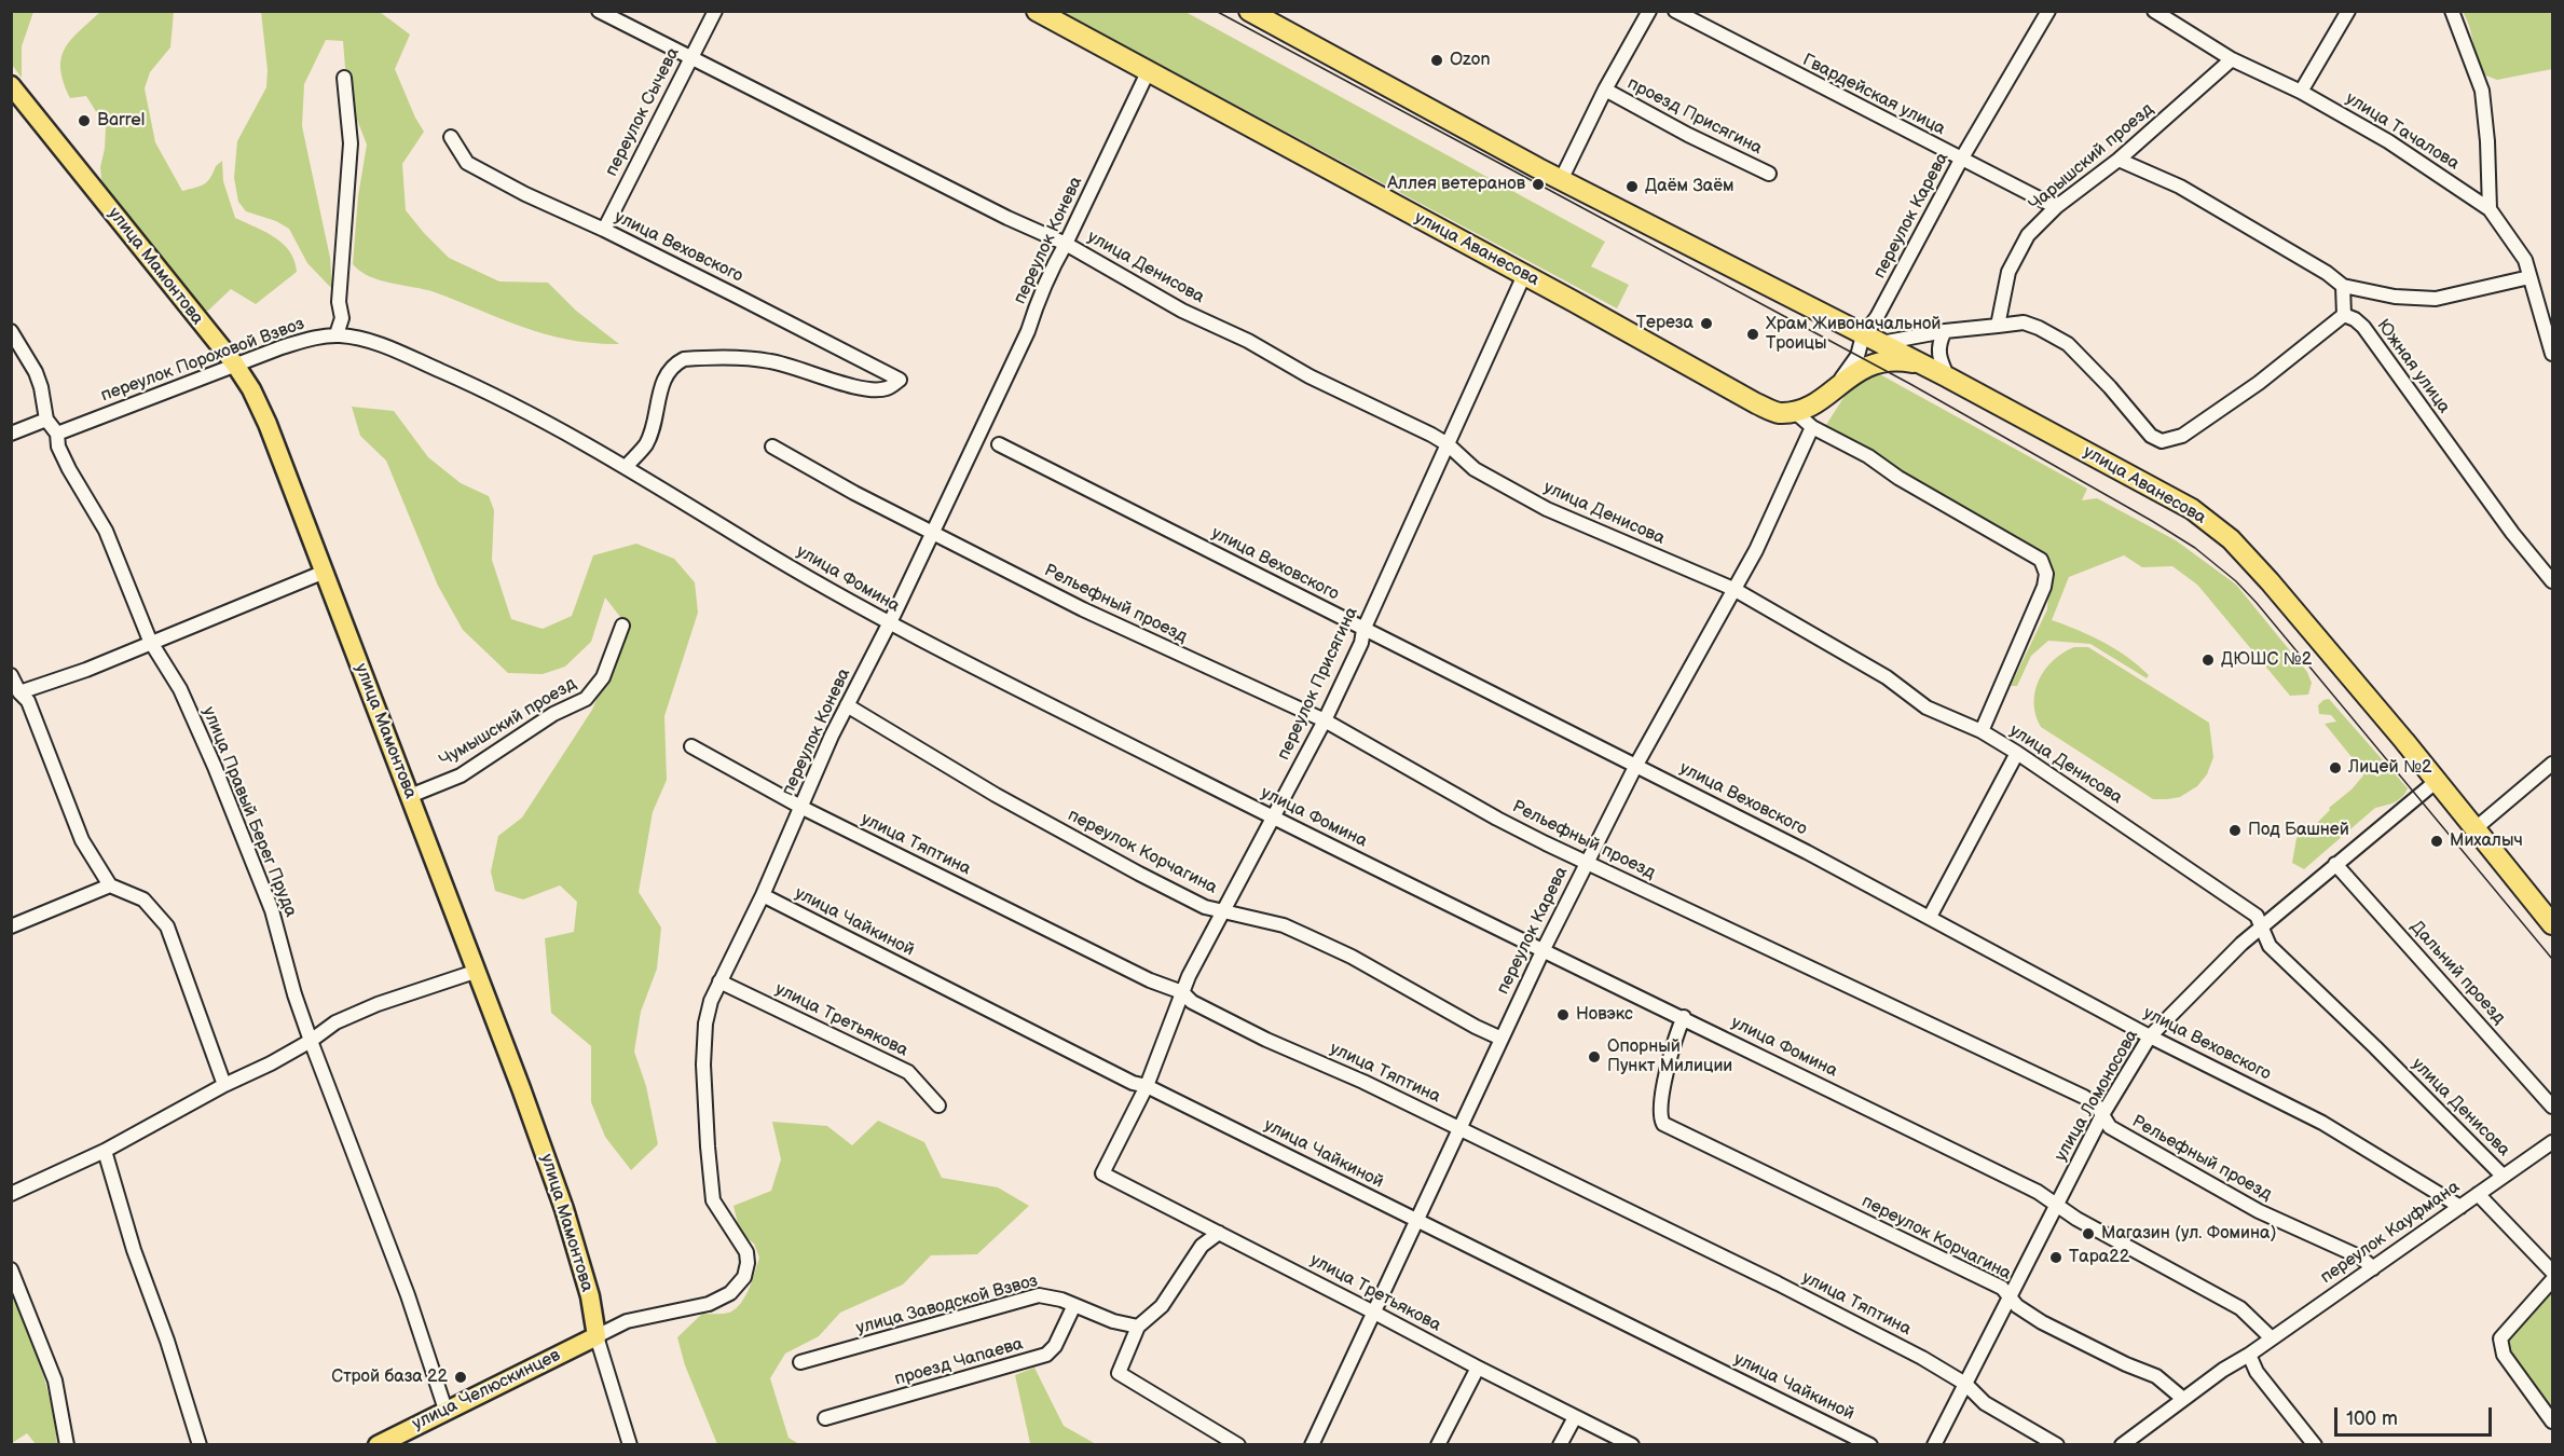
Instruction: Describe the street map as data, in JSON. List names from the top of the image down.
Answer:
{
  "streets": {
    "highway": ["улица Аванесова"],
    "main road": ["улица Мамонтова", "улица Челюскинцев"],
    "street": [
      "Гвардейская улица",
      "переулок Сычева",
      "проезд Присягина",
      "улица Тачалова",
      "Чарышский проезд",
      "переулок Карева",
      "переулок Конева",
      "улица Веховского",
      "улица Денисова",
      "переулок Пороховой Взвоз",
      "Южная улица",
      "улица Фомина",
      "Рельефный проезд",
      "переулок Присягина",
      "Чумышский проезд",
      "улица Правый Берег Пруда",
      "улица Тяптина",
      "переулок Корчагина",
      "улица Чайкиной",
      "Дальний проезд",
      "улица Третьякова",
      "улица Ломоносова",
      "переулок Кауфмана",
      "улица Заводской Взвоз",
      "проезд Чапаева"
    ]
  },
  "crossings": [
    ["Гвардейская улица", "Чарышский проезд"],
    ["Гвардейская улица", "переулок Карева"],
    ["переулок Сычева", "улица Веховского"],
    ["переулок Сычева", "улица Денисова"],
    ["улица Тачалова", "Чарышский проезд"],
    ["переулок Карева", "улица Веховского"],
    ["переулок Карева", "улица Аванесова"],
    ["переулок Карева", "улица Денисова"],
    ["переулок Карева", "улица Фомина"],
    ["переулок Карева", "Рельефный проезд"],
    ["переулок Карева", "улица Тяптина"],
    ["переулок Карева", "переулок Корчагина"],
    ["переулок Карева", "улица Чайкиной"],
    ["переулок Карева", "улица Третьякова"],
    ["переулок Конева", "улица Аванесова"],
    ["переулок Конева", "улица Мамонтова"],
    ["переулок Конева", "улица Денисова"],
    ["переулок Конева", "улица Фомина"],
    ["переулок Конева", "Рельефный проезд"],
    ["переулок Конева", "улица Тяптина"],
    ["переулок Конева", "переулок Корчагина"],
    ["переулок Конева", "улица Чайкиной"],
    ["переулок Конева", "улица Третьякова"],
    ["переулок Конева", "улица Челюскинцев"],
    ["улица Веховского", "улица Фомина"],
    ["улица Веховского", "переулок Присягина"],
    ["улица Веховского", "улица Ломоносова"],
    ["улица Веховского", "переулок Кауфмана"],
    ["улица Аванесова", "переулок Присягина"],
    ["улица Аванесова", "улица Ломоносова"],
    ["улица Мамонтова", "переулок Пороховой Взвоз"],
    ["улица Мамонтова", "Чумышский проезд"],
    ["улица Мамонтова", "улица Челюскинцев"],
    ["улица Денисова", "переулок Присягина"],
    ["улица Денисова", "улица Ломоносова"],
    ["улица Денисова", "переулок Кауфмана"],
    ["переулок Пороховой Взвоз", "улица Фомина"],
    ["переулок Пороховой Взвоз", "улица Правый Берег Пруда"],
    ["улица Фомина", "переулок Присягина"],
    ["улица Фомина", "переулок Корчагина"],
    ["улица Фомина", "улица Ломоносова"],
    ["улица Фомина", "переулок Кауфмана"],
    ["Рельефный проезд", "переулок Присягина"],
    ["Рельефный проезд", "улица Ломоносова"],
    ["Рельефный проезд", "переулок Кауфмана"],
    ["переулок Присягина", "улица Тяптина"],
    ["переулок Присягина", "переулок Корчагина"],
    ["переулок Присягина", "улица Чайкиной"],
    ["переулок Присягина", "улица Третьякова"],
    ["улица Правый Берег Пруда", "улица Челюскинцев"],
    ["улица Тяптина", "улица Ломоносова"],
    ["переулок Корчагина", "улица Ломоносова"],
    ["переулок Корчагина", "переулок Кауфмана"],
    ["Дальний проезд", "улица Ломоносова"],
    ["улица Заводской Взвоз", "проезд Чапаева"]
  ],
  "places": [
    "Ozon",
    "Barrel",
    "Аллея ветеранов",
    "Даём Заём",
    "Тереза",
    "Храм Живоначальной Троицы",
    "ДЮШС №2",
    "Лицей №2",
    "Под Башней",
    "Михалыч",
    "Новэкс",
    "Опорный Пункт Милиции",
    "Магазин (ул. Фомина)",
    "Тара22",
    "Строй база 22"
  ],
  "scale_bar": "100 m"
}
